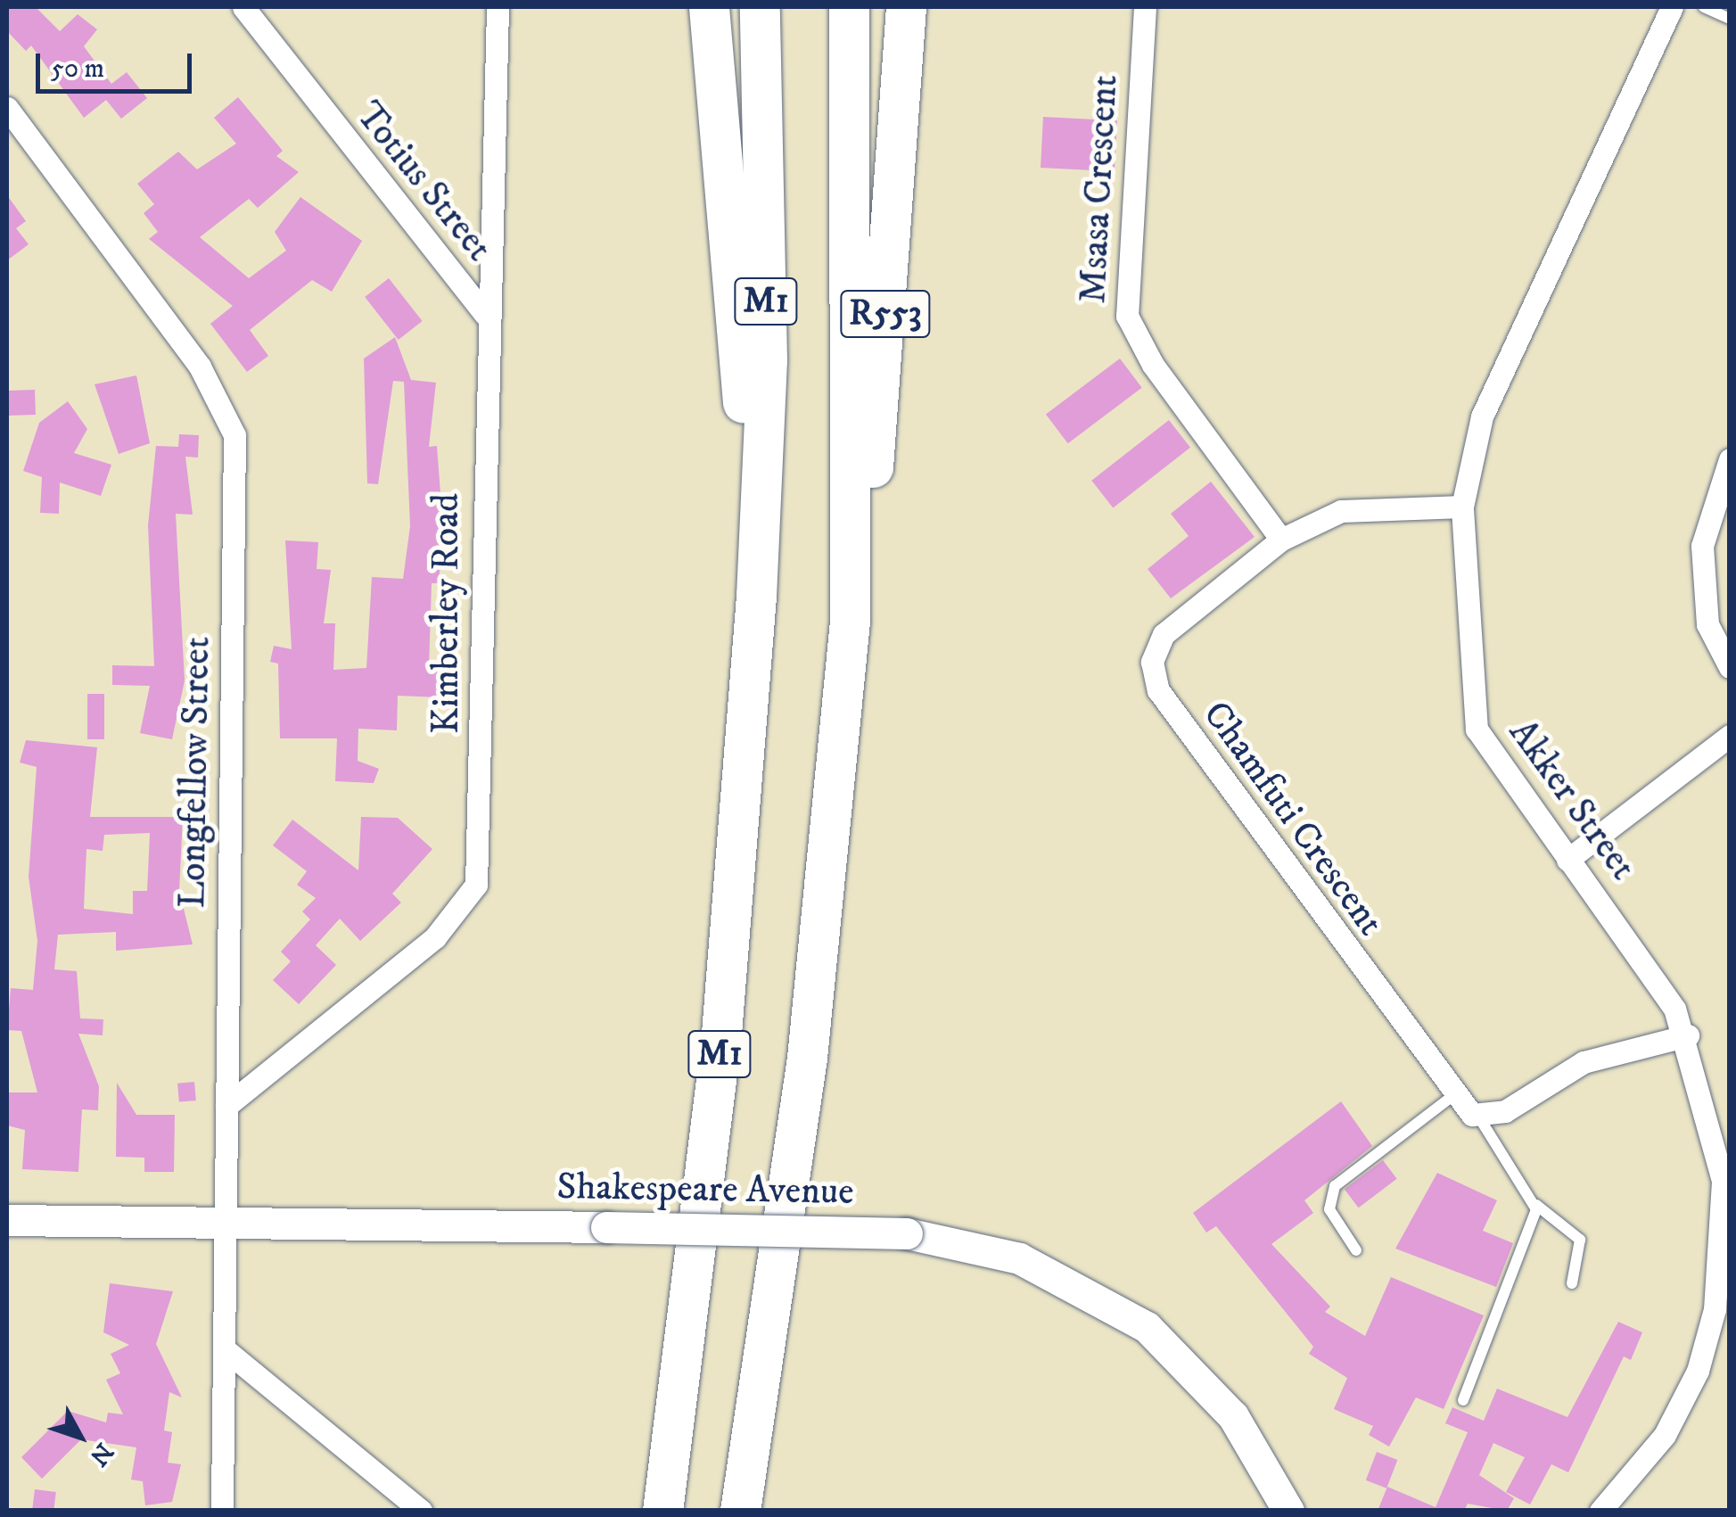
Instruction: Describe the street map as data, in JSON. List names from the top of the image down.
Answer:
{
  "streets": {
    "highway": ["M1", "R553"],
    "street": [
      "Totius Street",
      "Msasa Crescent",
      "Kimberley Road",
      "Longfellow Street",
      "Akker Street",
      "Chamfuti Crescent",
      "Shakespeare Avenue"
    ]
  },
  "crossings": [
    ["Totius Street", "Kimberley Road"],
    ["Msasa Crescent", "Chamfuti Crescent"],
    ["M1", "R553"],
    ["Kimberley Road", "Longfellow Street"],
    ["Longfellow Street", "Shakespeare Avenue"],
    ["Akker Street", "Chamfuti Crescent"]
  ],
  "scale_bar": "50 m",
  "north": "bottom right"
}
